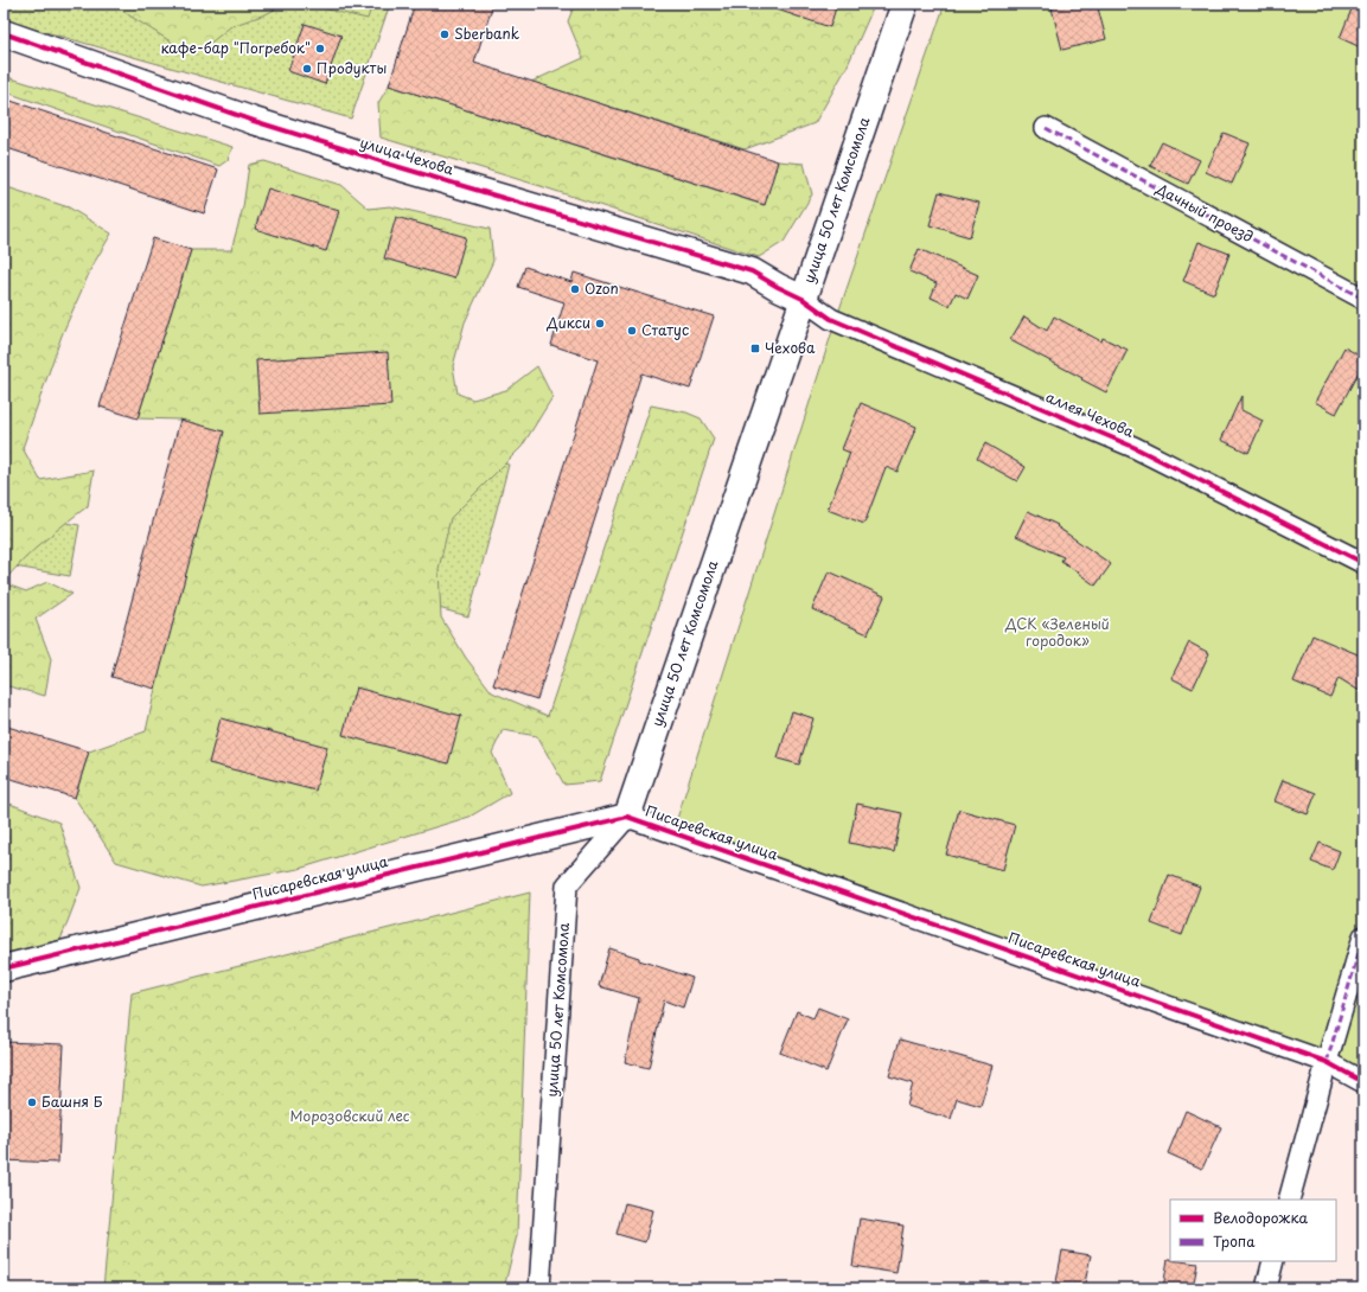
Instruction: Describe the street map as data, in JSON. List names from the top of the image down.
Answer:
{
  "streets": {
    "street": [
      "улица Чехова",
      "улица 50 лет Комсомола",
      "Дачный проезд",
      "аллея Чехова",
      "Писаревская улица"
    ]
  },
  "crossings": [
    ["улица Чехова", "улица 50 лет Комсомола"],
    ["улица Чехова", "аллея Чехова"],
    ["улица 50 лет Комсомола", "аллея Чехова"],
    ["улица 50 лет Комсомола", "Писаревская улица"]
  ],
  "parks": ["ДСК «Зеленый городок»", "Морозовский лес"],
  "places": {
    "other": [
      "Sberbank",
      "кафе-бар \"Погребок\"",
      "Продукты",
      "Ozon",
      "Дикси",
      "Статус",
      "Башня Б"
    ],
    "transit": ["Чехова"]
  },
  "legend": ["Велодорожка", "Тропа"]
}
